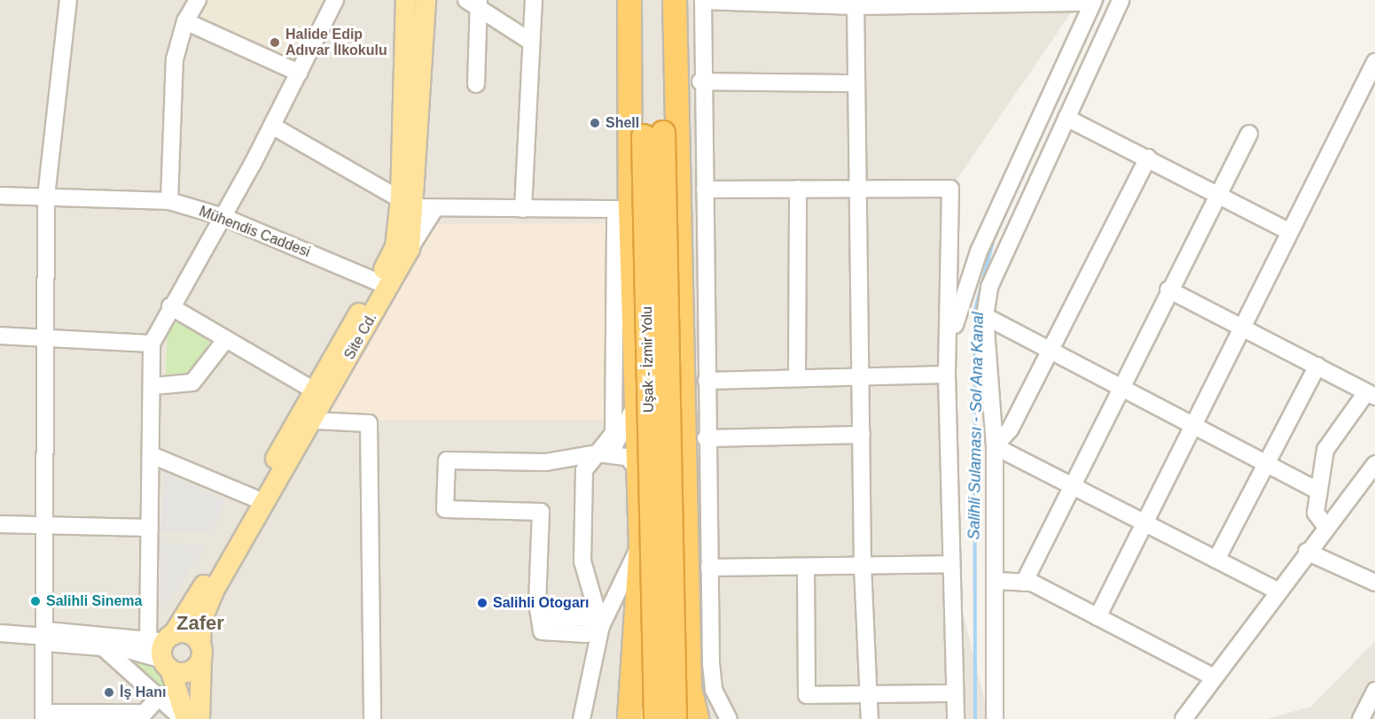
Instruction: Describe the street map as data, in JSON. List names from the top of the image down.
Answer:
{
  "streets": {
    "highway": ["Uşak - İzmir Yolu"],
    "main road": ["Site Cd."],
    "street": ["Mühendis Caddesi"]
  },
  "crossings": [
    ["Mühendis Caddesi", "Site Cd."]
  ],
  "districts": ["Zafer"],
  "water": ["Salihli Sulaması - Sol Ana Kanal"],
  "places": [
    "Halide Edip Adıvar İlkokulu",
    "Shell",
    "Salihli Sinema",
    "Salihli Otogarı",
    "İş Hanı"
  ]
}
